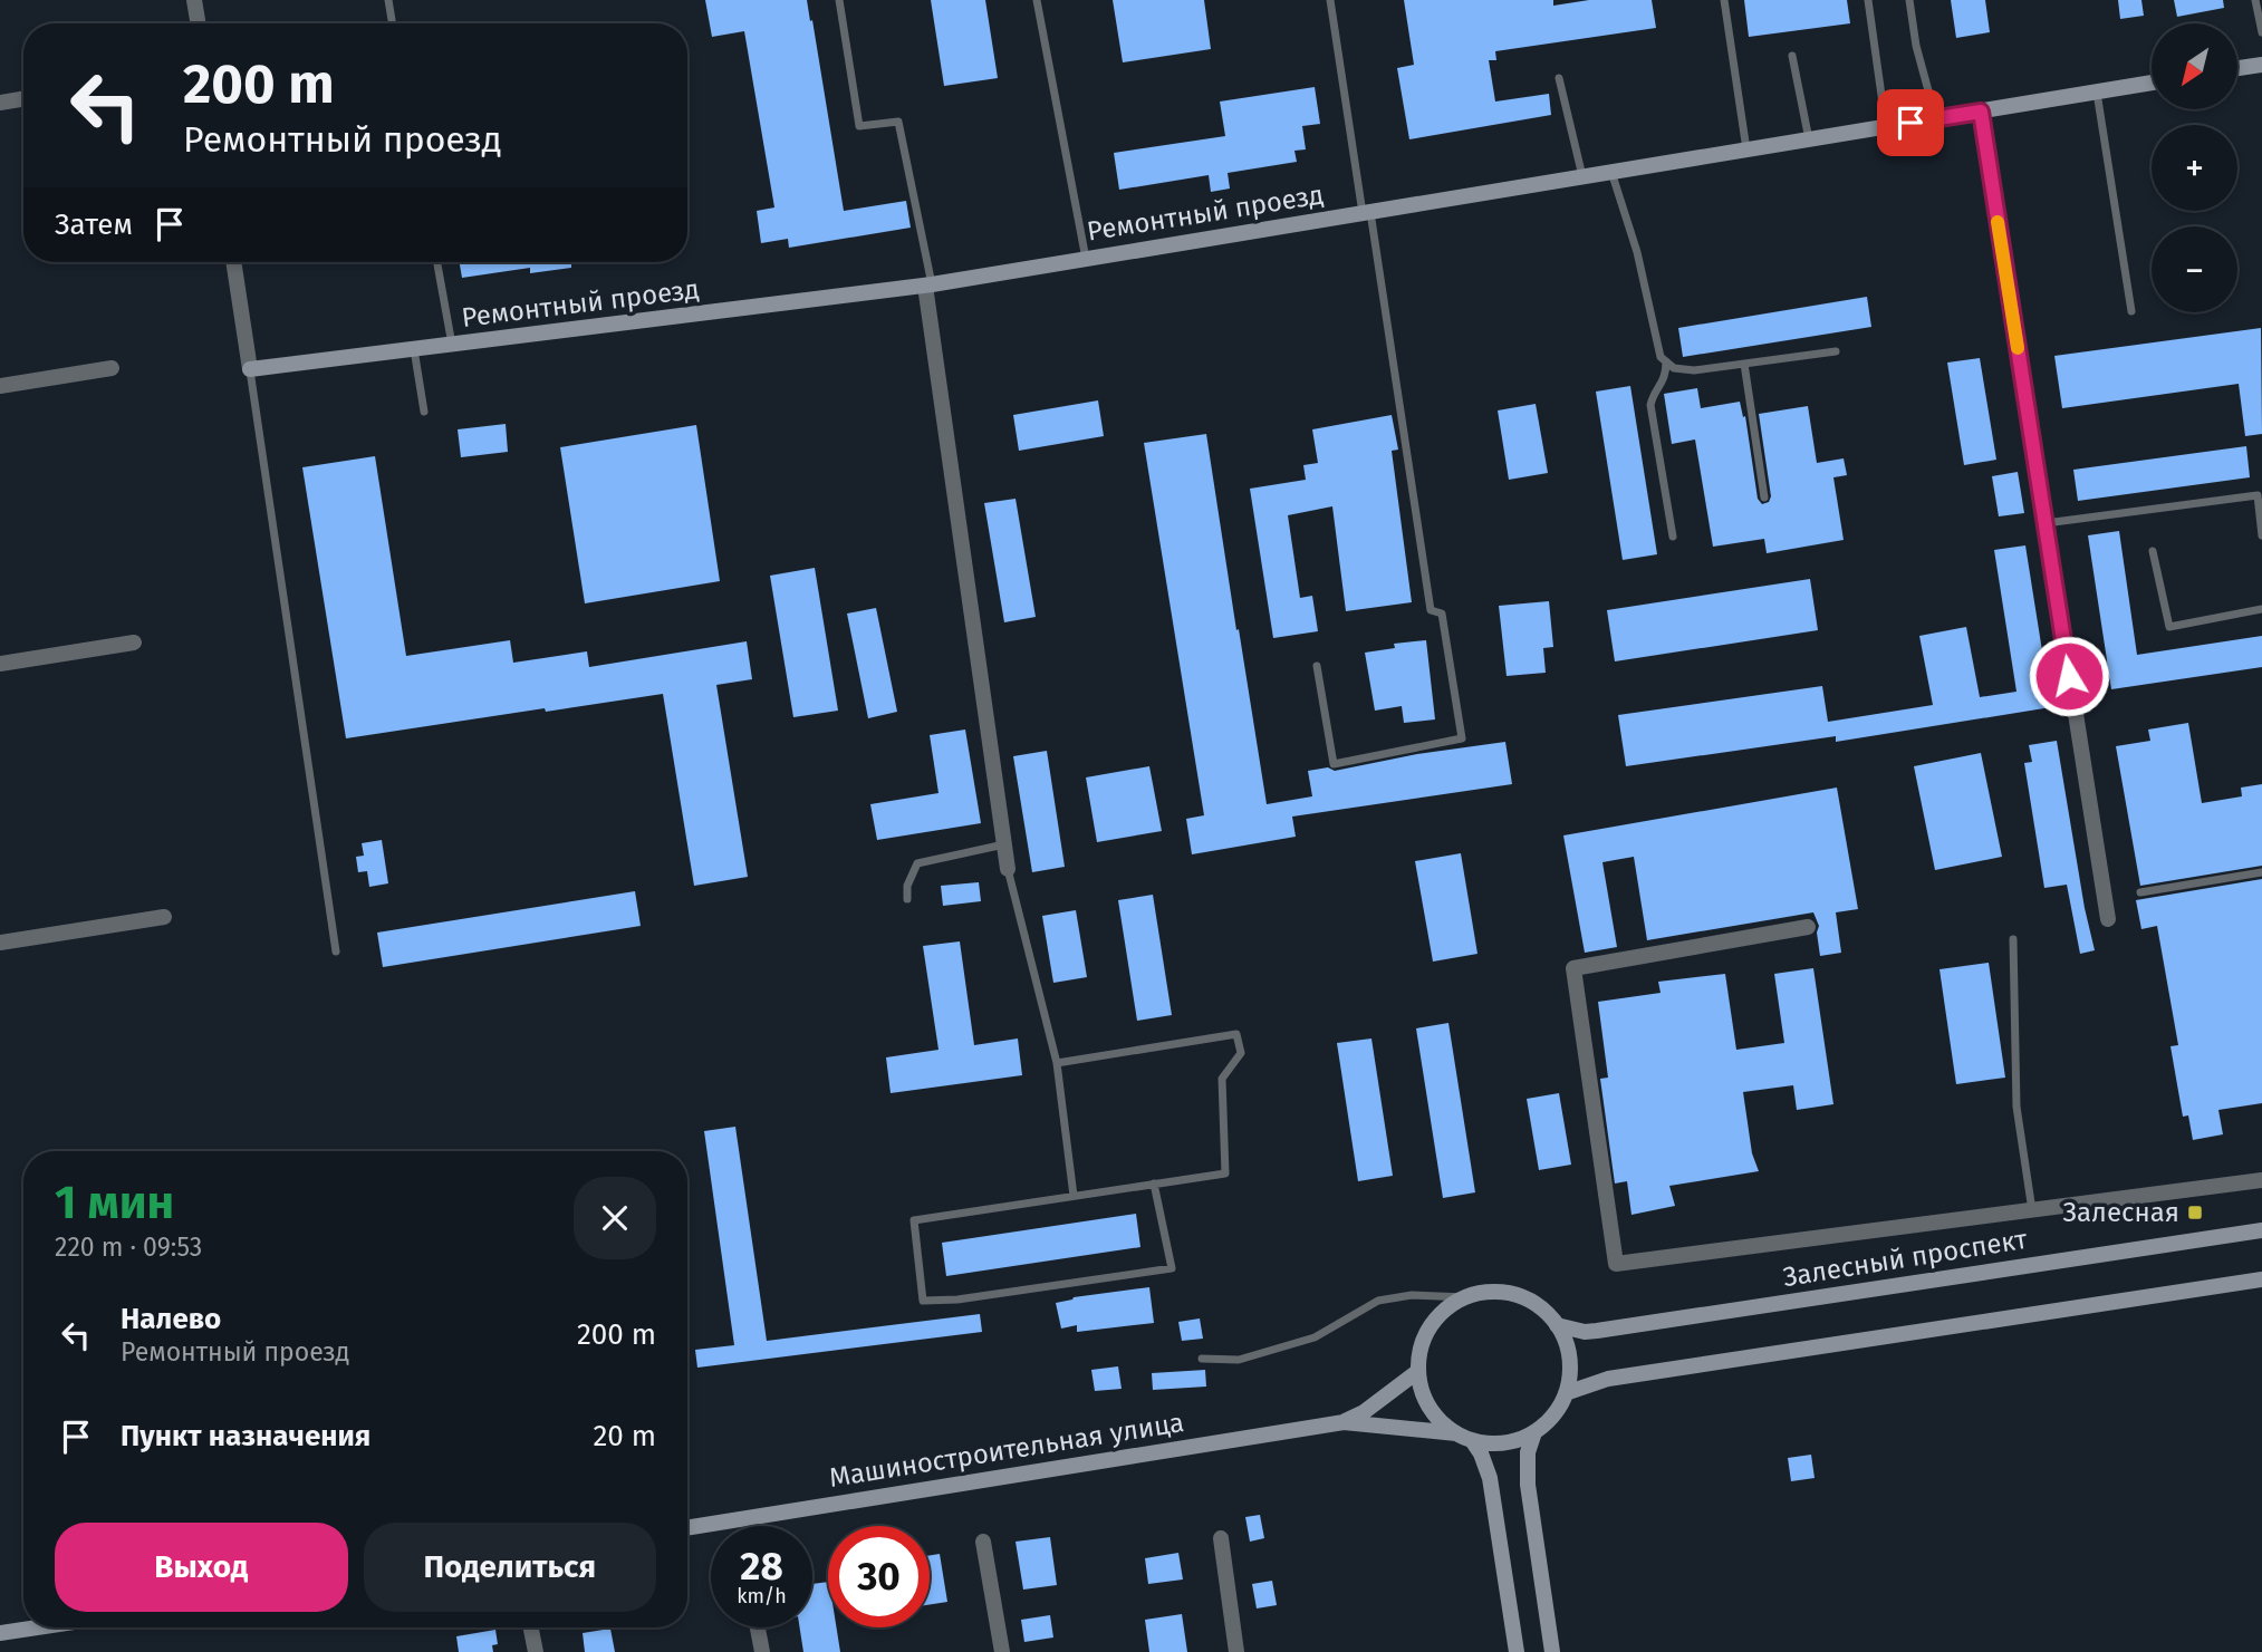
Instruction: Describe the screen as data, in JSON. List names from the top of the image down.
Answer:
{
  "streets": {
    "street": ["Ремонтный проезд", "Залесный проспект", "Машиностроительная улица"]
  },
  "crossings": [
    ["Залесный проспект", "Машиностроительная улица"]
  ],
  "places": {
    "transit": ["Залесная"]
  },
  "north": "bottom left",
  "page": {
    "map_buttons": ["+", "−"],
    "turn": ["200 m", "Ремонтный проезд"],
    "then": "Затем",
    "heading": ["1 мин", "220 m · 09:53"],
    "list": [
      {
        "name": "Налево",
        "note": "Ремонтный проезд",
        "value": "200 m"
      },
      {
        "name": "Пункт назначения",
        "value": "20 m"
      }
    ],
    "buttons": ["Выход", "Поделиться"],
    "speed": "28 km/h",
    "limit": "30"
  }
}
